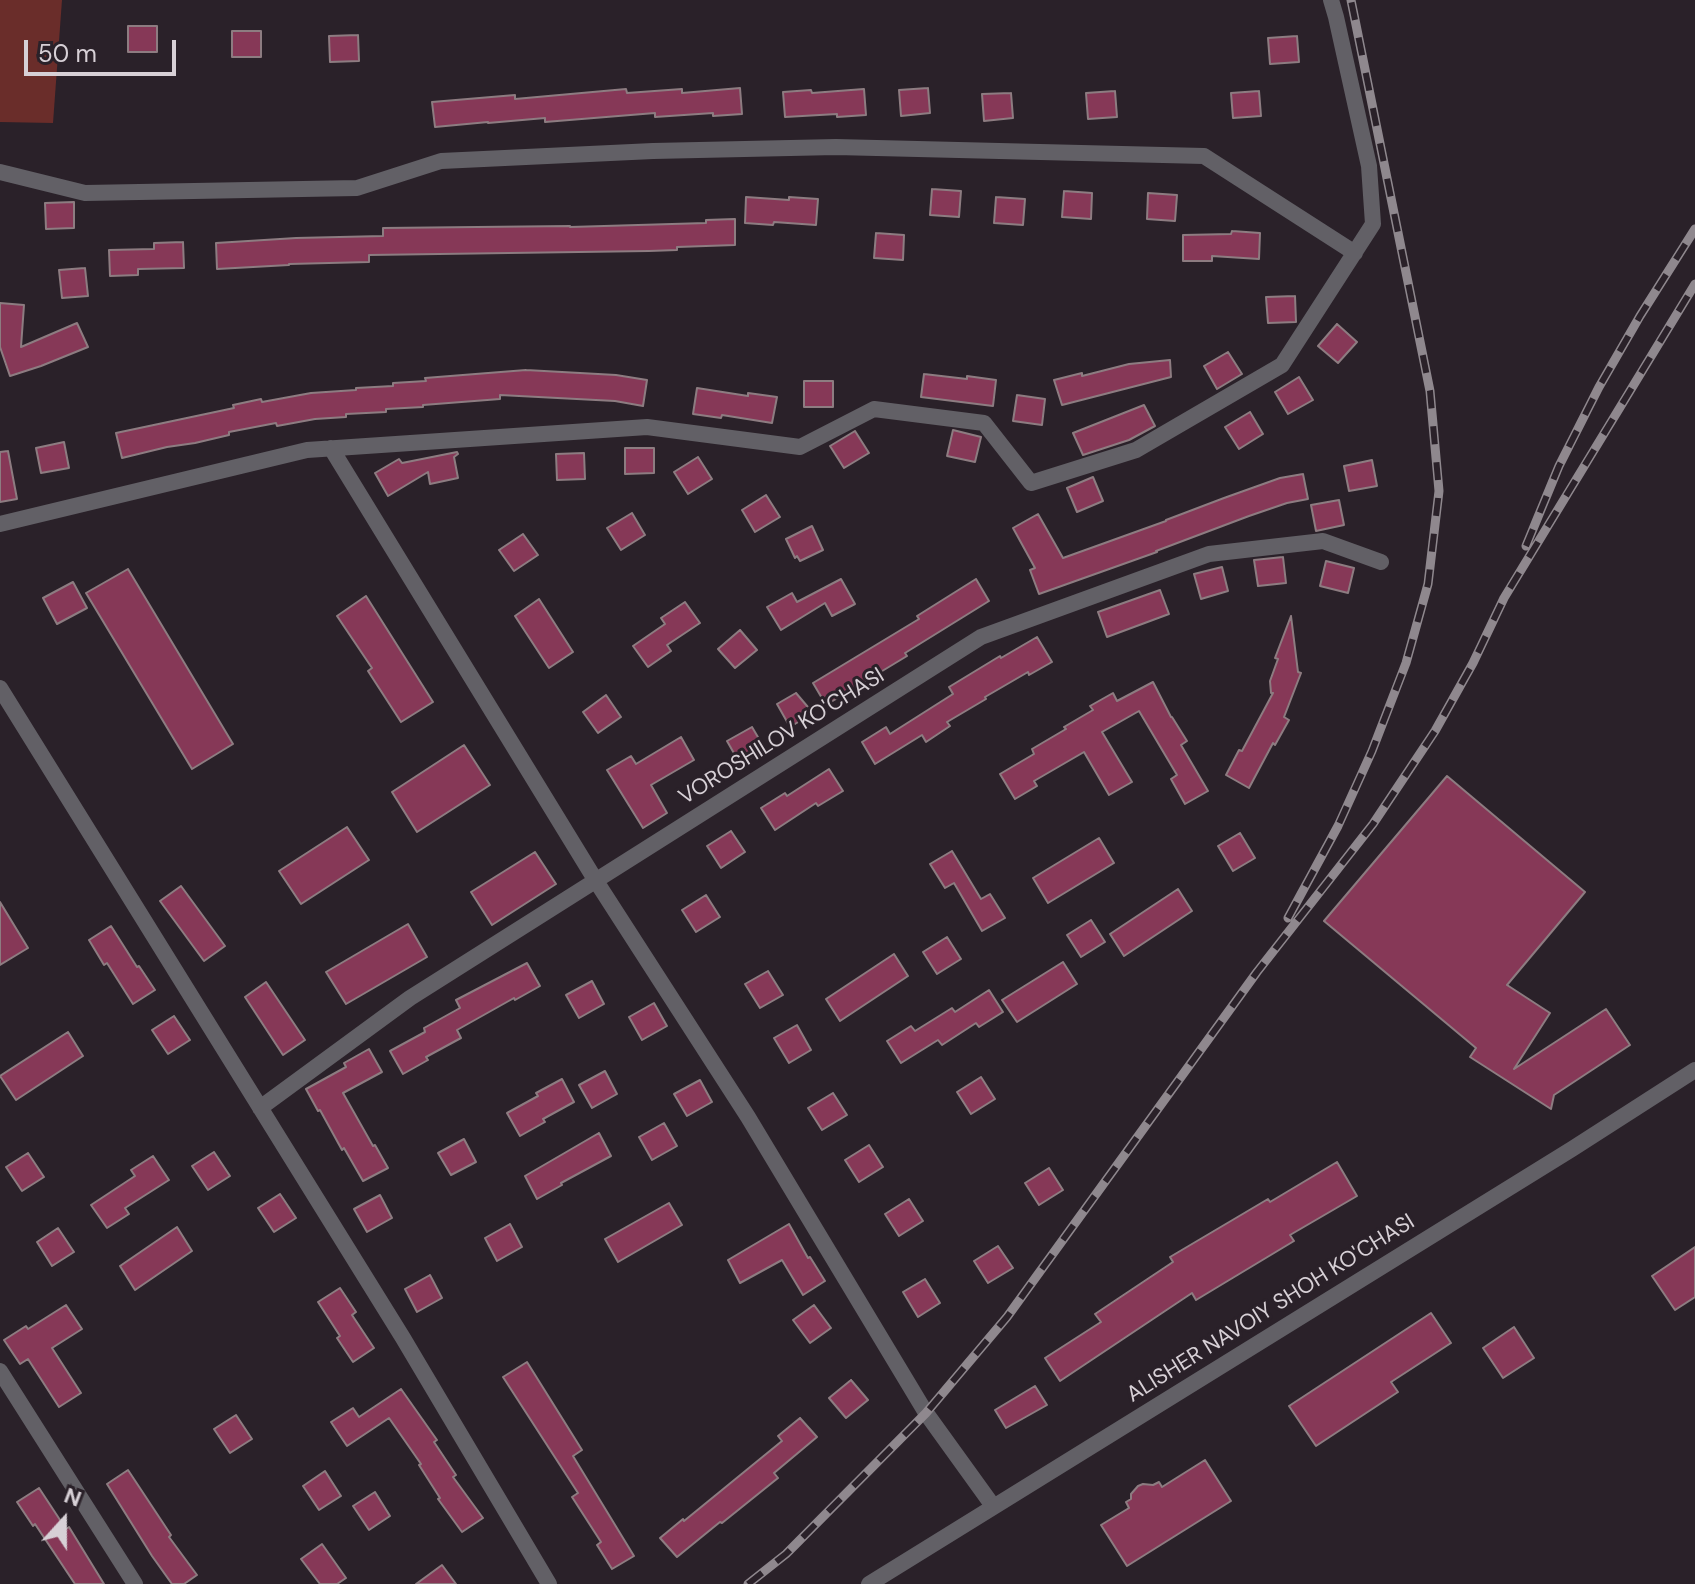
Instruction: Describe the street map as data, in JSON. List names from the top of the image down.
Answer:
{
  "streets": {
    "street": ["VOROSHILOV KO'CHASI", "ALISHER NAVOIY SHOH KO'CHASI"]
  },
  "scale_bar": "50 m",
  "north": "top"
}
